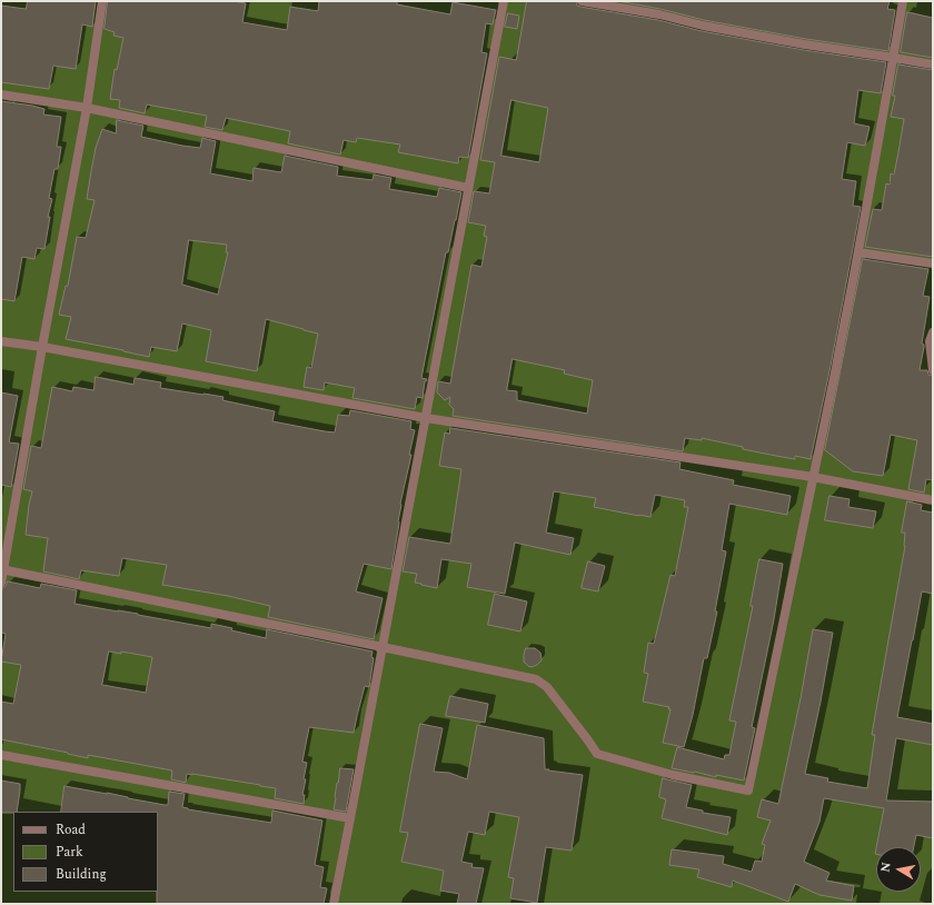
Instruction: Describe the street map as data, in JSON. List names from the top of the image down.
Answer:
{
  "legend": ["Road", "Park", "Building"],
  "north": "left"
}
